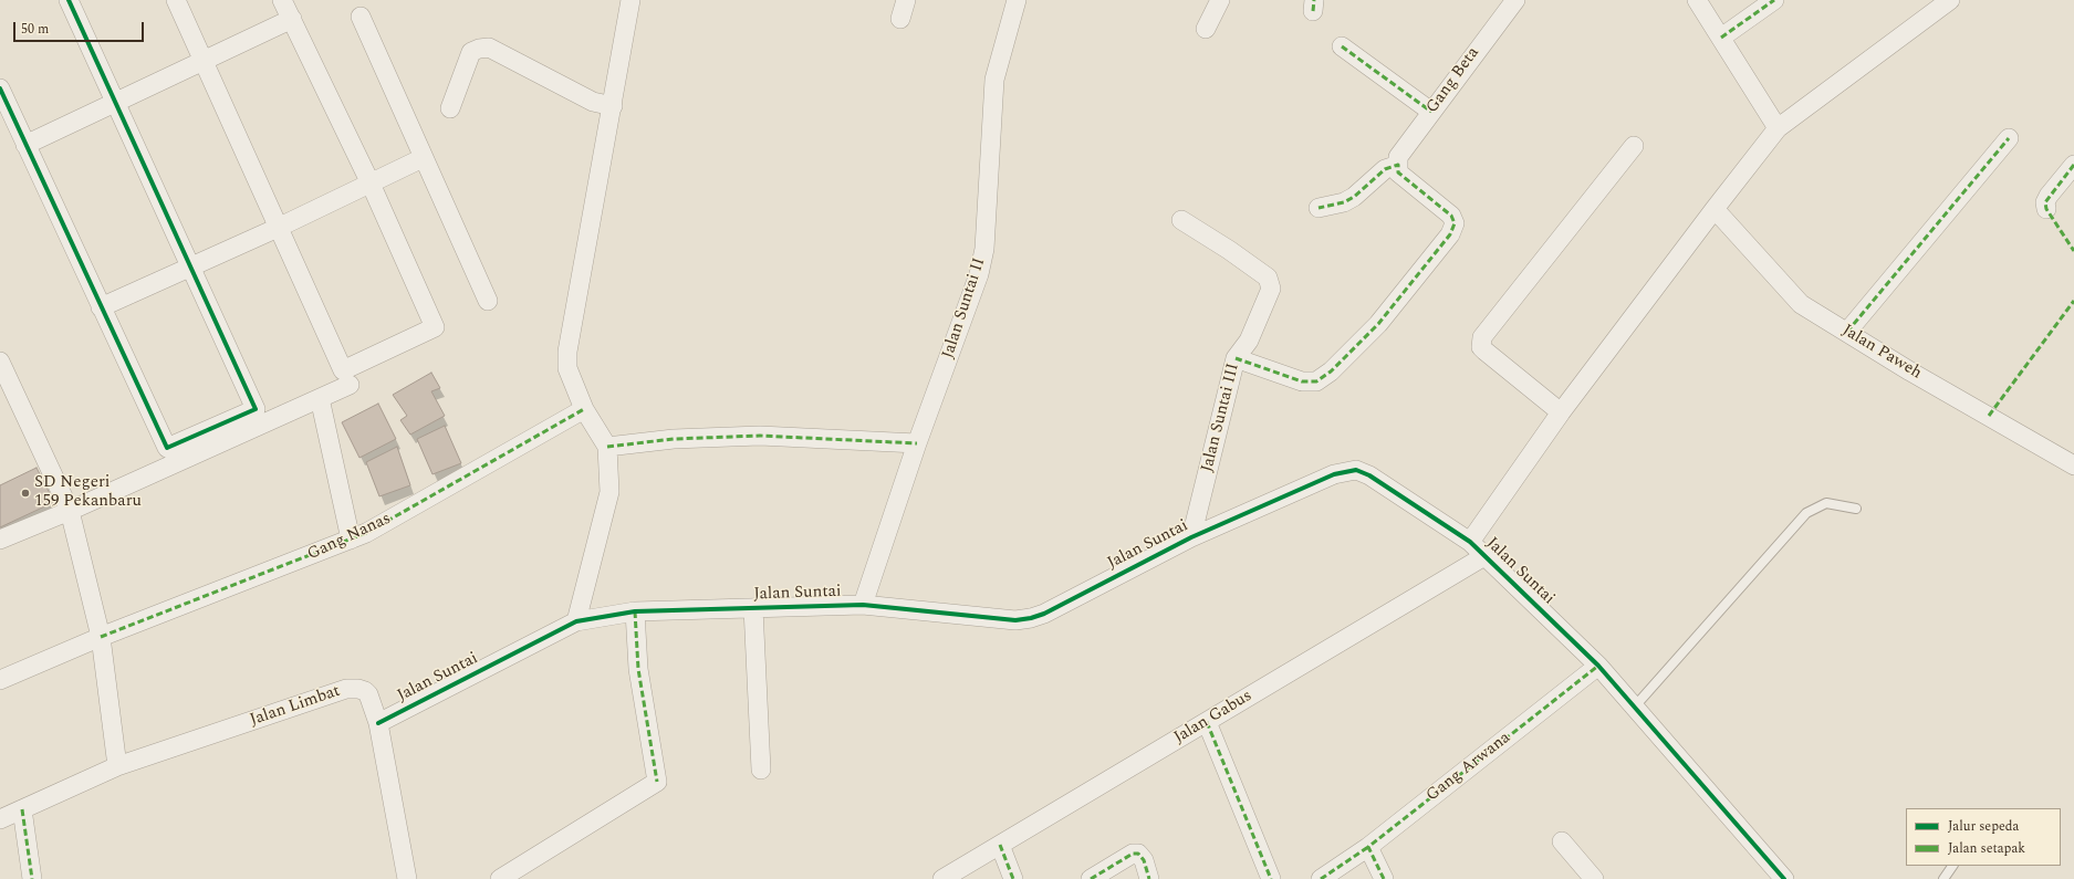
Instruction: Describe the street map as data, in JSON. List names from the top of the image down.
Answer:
{
  "streets": {
    "street": [
      "Gang Beta",
      "Jalan Suntai II",
      "Jalan Paweh",
      "Jalan Suntai III",
      "Gang Nanas",
      "Jalan Suntai",
      "Jalan Limbat",
      "Jalan Gabus",
      "Gang Arwana"
    ]
  },
  "crossings": [
    ["Jalan Suntai II", "Jalan Suntai"],
    ["Jalan Suntai III", "Jalan Suntai"],
    ["Jalan Suntai", "Jalan Limbat"],
    ["Jalan Suntai", "Jalan Gabus"],
    ["Jalan Suntai", "Gang Arwana"]
  ],
  "places": ["SD Negeri 159 Pekanbaru"],
  "legend": ["Jalur sepeda", "Jalan setapak"],
  "scale_bar": "50 m"
}
